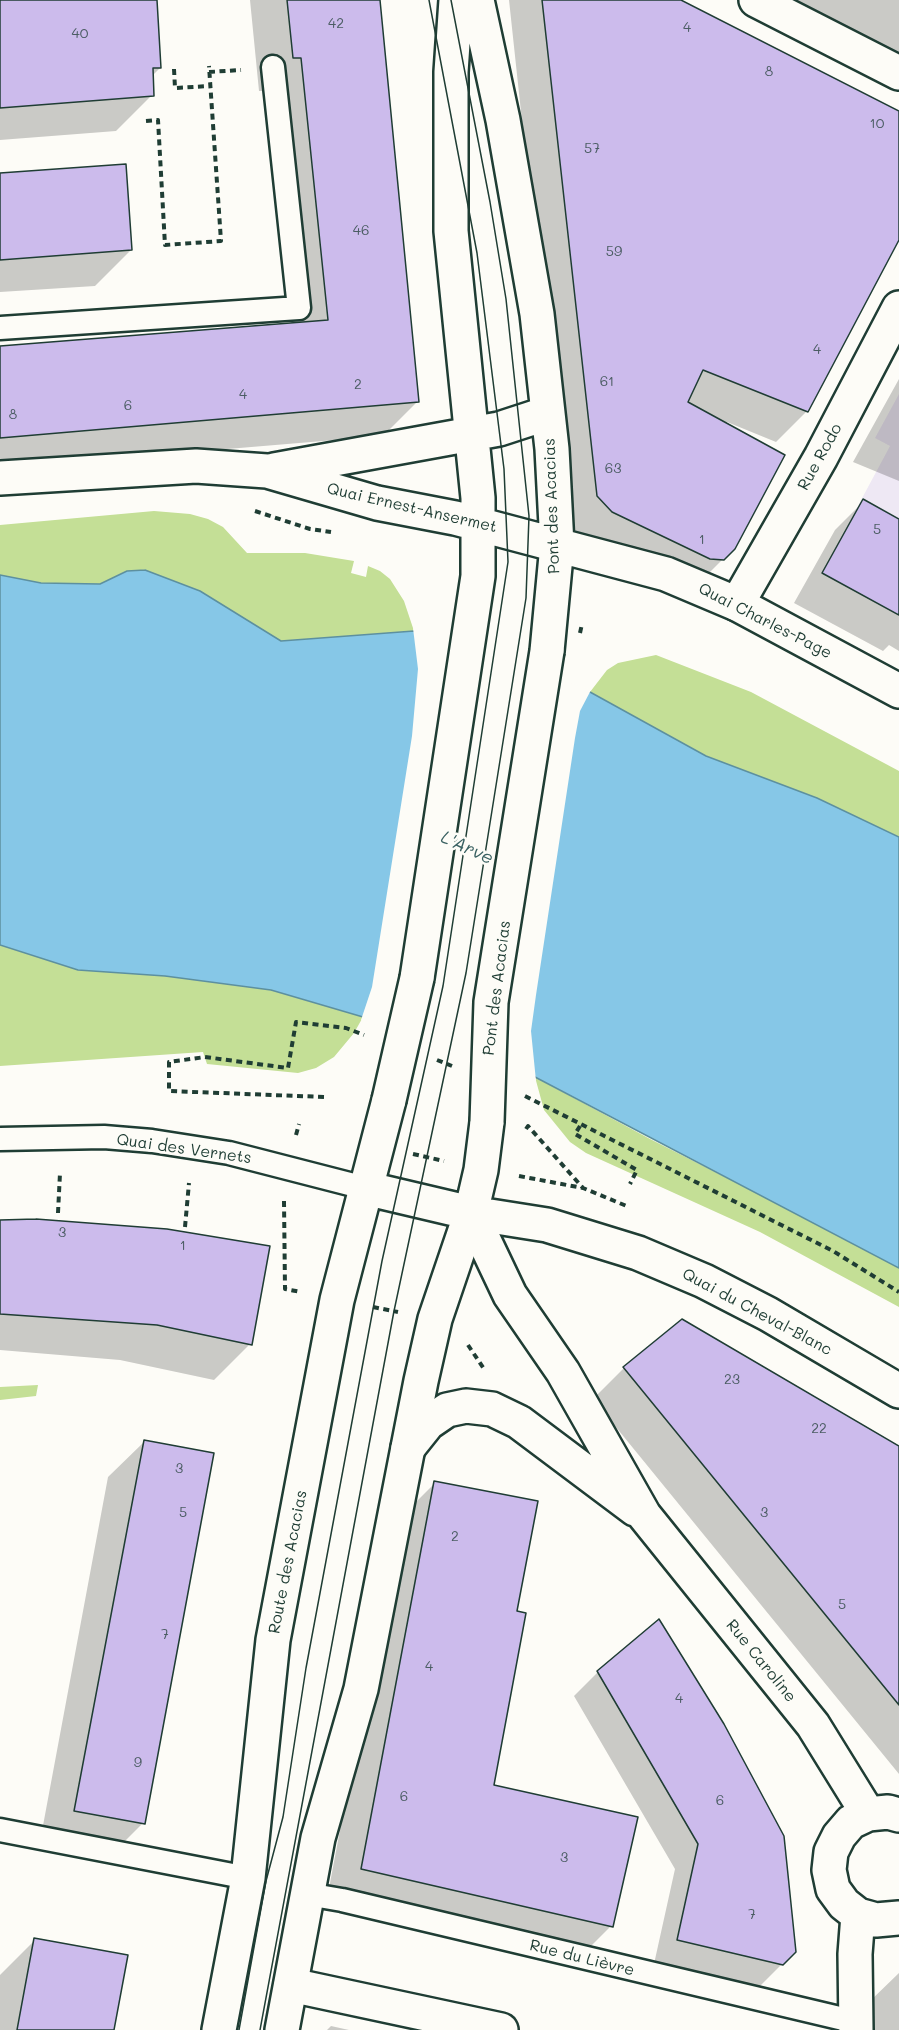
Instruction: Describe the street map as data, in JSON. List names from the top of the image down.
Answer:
{
  "streets": {
    "main road": [
      "Rue Rodo",
      "Pont des Acacias",
      "Quai Ernest-Ansermet",
      "Quai Charles-Page",
      "Quai du Cheval-Blanc",
      "Route des Acacias",
      "Rue Caroline"
    ],
    "lane": ["Quai des Vernets", "Rue du Lièvre"]
  },
  "crossings": [
    ["Rue Rodo", "Quai Charles-Page"],
    ["Pont des Acacias", "Quai Ernest-Ansermet"],
    ["Pont des Acacias", "Quai Charles-Page"],
    ["Quai Ernest-Ansermet", "Quai Charles-Page"],
    ["Quai Ernest-Ansermet", "Route des Acacias"],
    ["Quai des Vernets", "Route des Acacias"],
    ["Quai du Cheval-Blanc", "Rue Caroline"]
  ],
  "water": ["L'Arve"],
  "house_numbers": [
    "42",
    "4",
    "40",
    "8",
    "10",
    "57",
    "46",
    "59",
    "4",
    "61",
    "2",
    "4",
    "6",
    "8",
    "63",
    "5",
    "1",
    "3",
    "1",
    "23",
    "22",
    "3",
    "5",
    "3",
    "2",
    "5",
    "7",
    "4",
    "4",
    "9",
    "6",
    "6",
    "3",
    "7"
  ]
}
